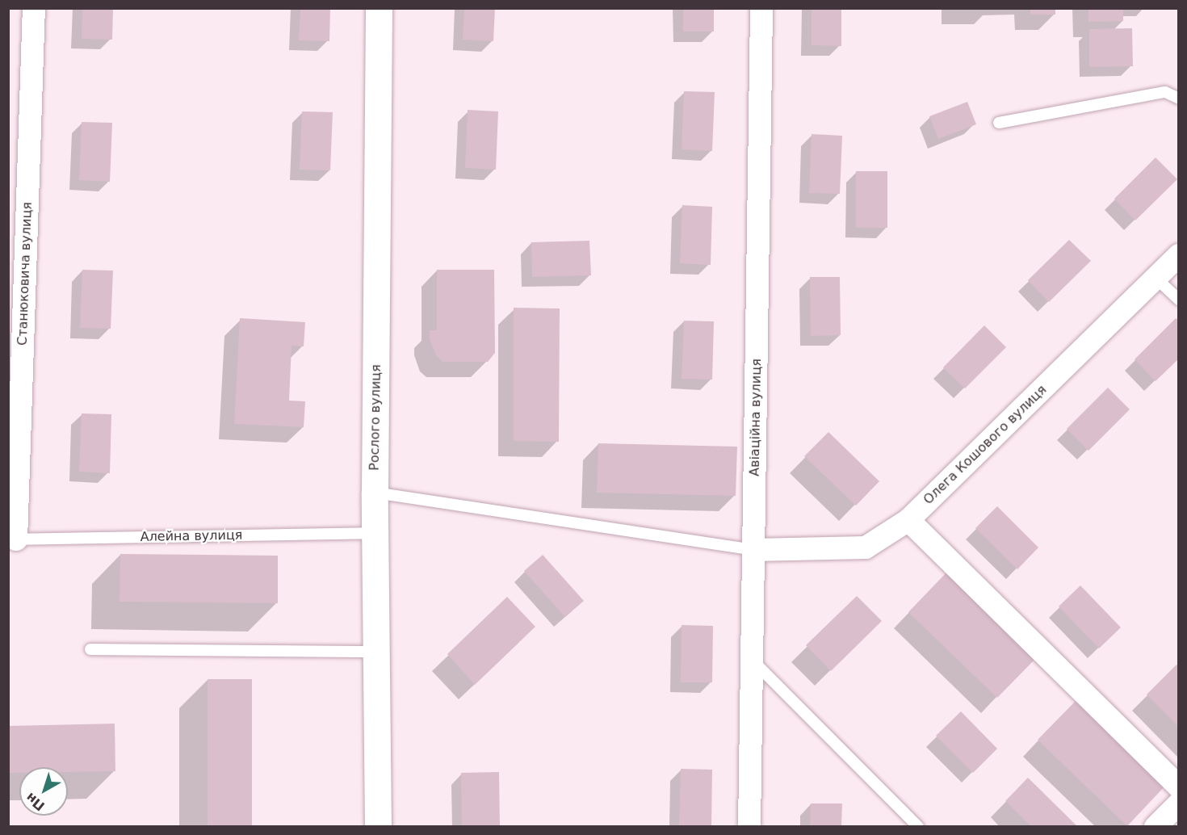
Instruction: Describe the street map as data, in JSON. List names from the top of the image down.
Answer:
{
  "streets": {
    "street": [
      "Станюковича вулиця",
      "Рослого вулиця",
      "Авіаційна вулиця",
      "Олега Кошового вулиця"
    ],
    "lane": ["Алейна вулиця"]
  },
  "crossings": [
    ["Станюковича вулиця", "Алейна вулиця"],
    ["Рослого вулиця", "Алейна вулиця"],
    ["Авіаційна вулиця", "Олега Кошового вулиця"]
  ],
  "north": "bottom left"
}
